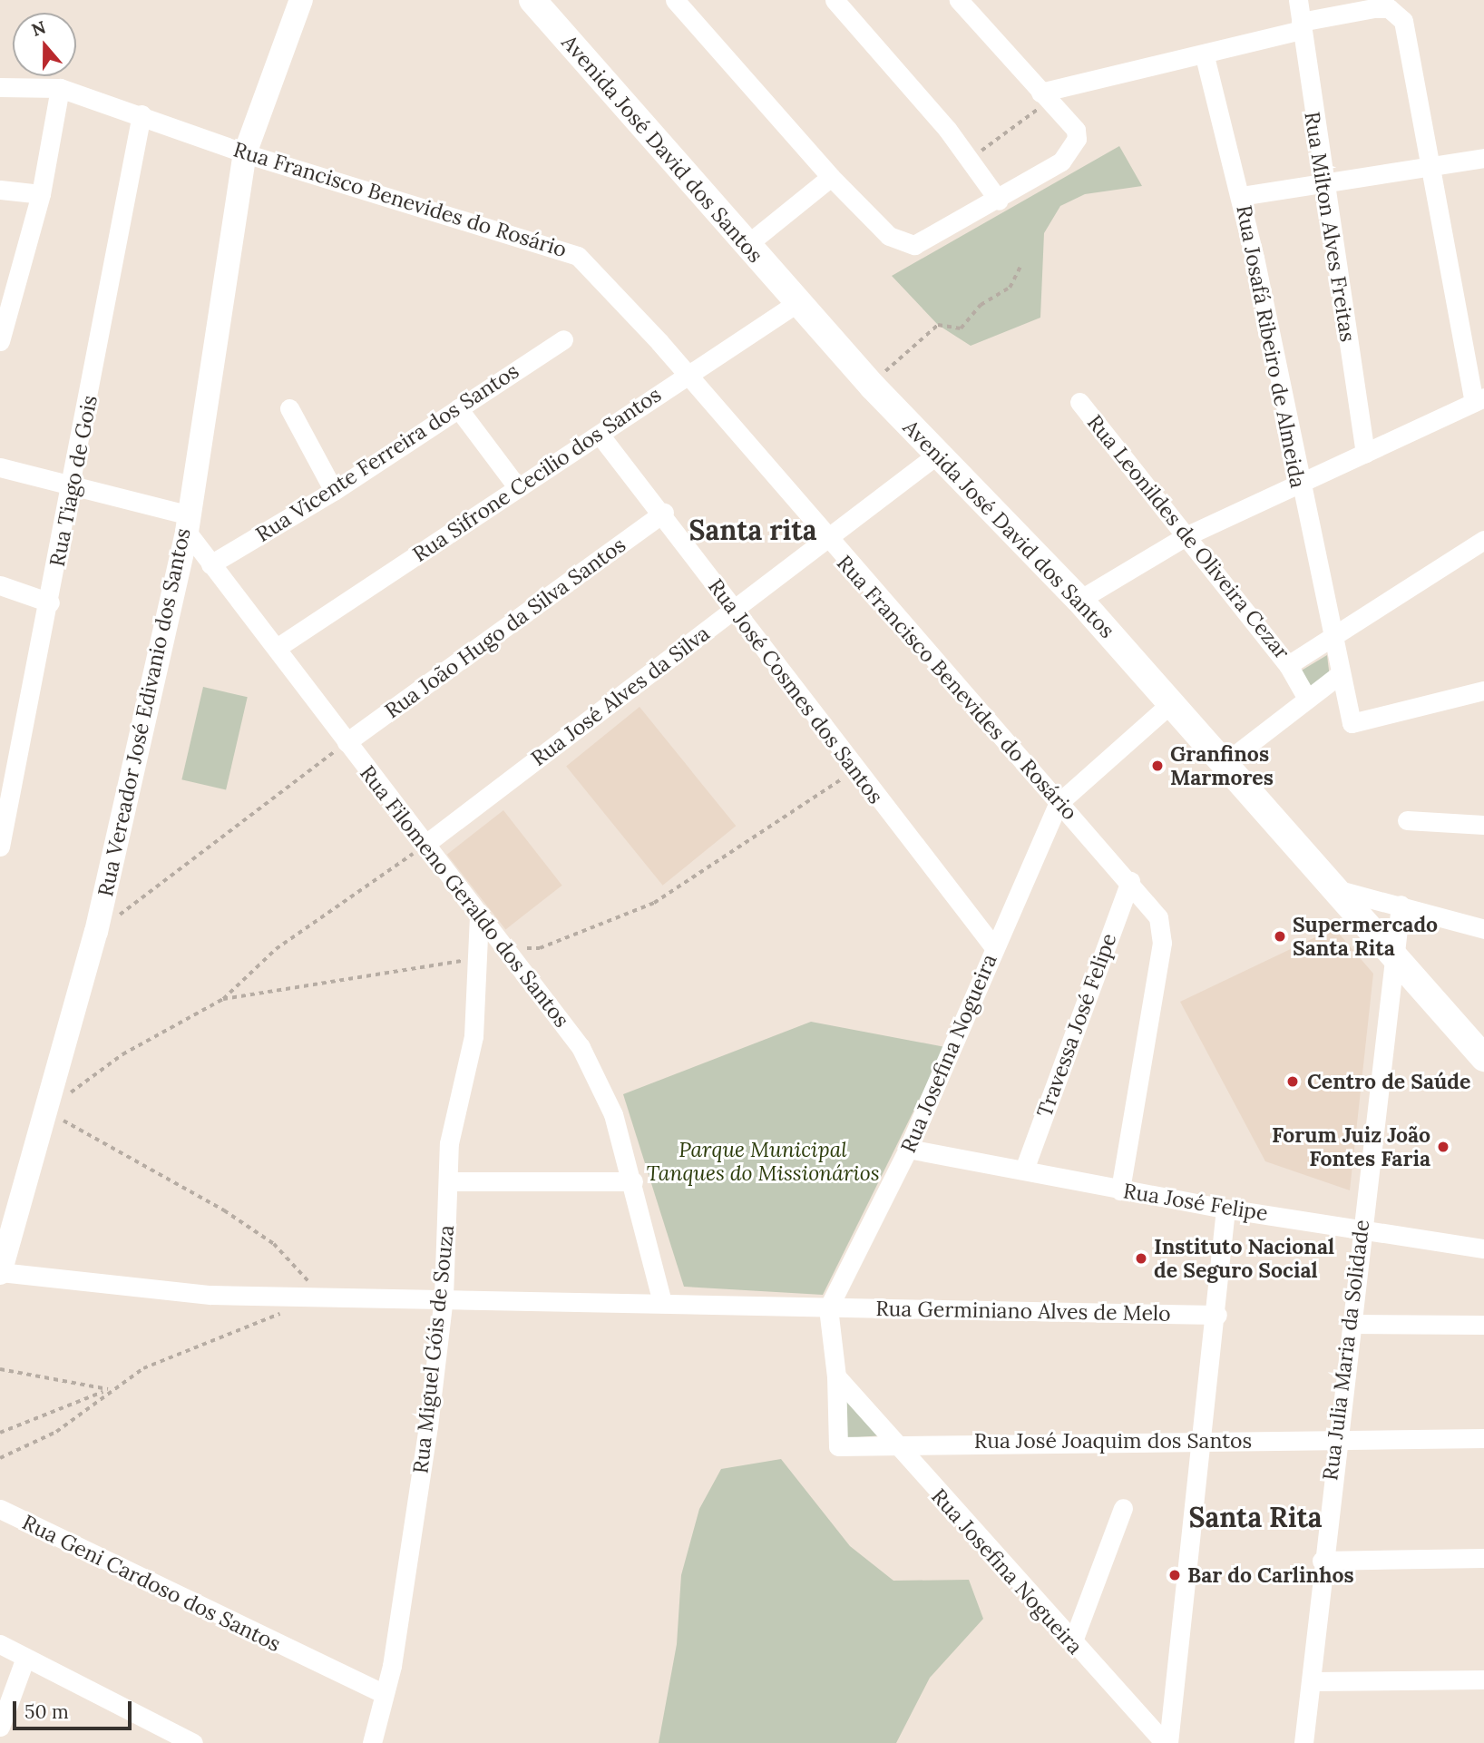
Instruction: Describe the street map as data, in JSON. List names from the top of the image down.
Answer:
{
  "streets": {
    "main road": ["Avenida José David dos Santos"],
    "street": [
      "Rua Francisco Benevides do Rosário",
      "Rua Milton Alves Freitas",
      "Rua Josafá Ribeiro de Almeida",
      "Rua Vicente Ferreira dos Santos",
      "Rua Sifrone Cecilio dos Santos",
      "Rua Tiago de Gois",
      "Rua Leonildes de Oliveira Cezar",
      "Rua João Hugo da Silva Santos",
      "Rua José Cosmes dos Santos",
      "Rua José Alves da Silva",
      "Rua Vereador José Edivanio dos Santos",
      "Rua Filomeno Geraldo dos Santos",
      "Travessa José Felipe",
      "Rua Josefina Nogueira",
      "Rua José Felipe",
      "Rua Germiniano Alves de Melo",
      "Rua Miguel Góis de Souza",
      "Rua Julia Maria da Solidade",
      "Rua José Joaquim dos Santos",
      "Rua Geni Cardoso dos Santos"
    ]
  },
  "crossings": [
    ["Avenida José David dos Santos", "Rua Sifrone Cecilio dos Santos"],
    ["Avenida José David dos Santos", "Rua José Alves da Silva"],
    ["Avenida José David dos Santos", "Rua Josefina Nogueira"],
    ["Avenida José David dos Santos", "Rua Julia Maria da Solidade"],
    ["Rua Francisco Benevides do Rosário", "Rua Sifrone Cecilio dos Santos"],
    ["Rua Francisco Benevides do Rosário", "Rua Tiago de Gois"],
    ["Rua Francisco Benevides do Rosário", "Rua José Alves da Silva"],
    ["Rua Francisco Benevides do Rosário", "Rua Vereador José Edivanio dos Santos"],
    ["Rua Francisco Benevides do Rosário", "Travessa José Felipe"],
    ["Rua Francisco Benevides do Rosário", "Rua Josefina Nogueira"],
    ["Rua Francisco Benevides do Rosário", "Rua José Felipe"],
    ["Rua Josafá Ribeiro de Almeida", "Rua Leonildes de Oliveira Cezar"],
    ["Rua Vicente Ferreira dos Santos", "Rua Filomeno Geraldo dos Santos"],
    ["Rua Sifrone Cecilio dos Santos", "Rua José Cosmes dos Santos"],
    ["Rua Sifrone Cecilio dos Santos", "Rua Filomeno Geraldo dos Santos"],
    ["Rua João Hugo da Silva Santos", "Rua José Cosmes dos Santos"],
    ["Rua João Hugo da Silva Santos", "Rua Filomeno Geraldo dos Santos"],
    ["Rua José Cosmes dos Santos", "Rua José Alves da Silva"],
    ["Rua José Cosmes dos Santos", "Rua Josefina Nogueira"],
    ["Rua José Alves da Silva", "Rua Filomeno Geraldo dos Santos"],
    ["Rua Vereador José Edivanio dos Santos", "Rua Filomeno Geraldo dos Santos"],
    ["Rua Vereador José Edivanio dos Santos", "Rua Germiniano Alves de Melo"],
    ["Rua Filomeno Geraldo dos Santos", "Rua Germiniano Alves de Melo"],
    ["Rua Filomeno Geraldo dos Santos", "Rua Miguel Góis de Souza"],
    ["Travessa José Felipe", "Rua José Felipe"],
    ["Rua Josefina Nogueira", "Rua José Felipe"],
    ["Rua Josefina Nogueira", "Rua Germiniano Alves de Melo"],
    ["Rua Josefina Nogueira", "Rua José Joaquim dos Santos"],
    ["Rua José Felipe", "Rua Julia Maria da Solidade"],
    ["Rua Germiniano Alves de Melo", "Rua Miguel Góis de Souza"],
    ["Rua Miguel Góis de Souza", "Rua Geni Cardoso dos Santos"],
    ["Rua Julia Maria da Solidade", "Rua José Joaquim dos Santos"]
  ],
  "districts": ["Santa rita", "Santa Rita"],
  "parks": ["Parque Municipal Tanques do Missionários"],
  "places": [
    "Granfinos Marmores",
    "Supermercado Santa Rita",
    "Centro de Saúde",
    "Forum Juiz João Fontes Faria",
    "Instituto Nacional de Seguro Social",
    "Bar do Carlinhos"
  ],
  "scale_bar": "50 m",
  "north": "top"
}
